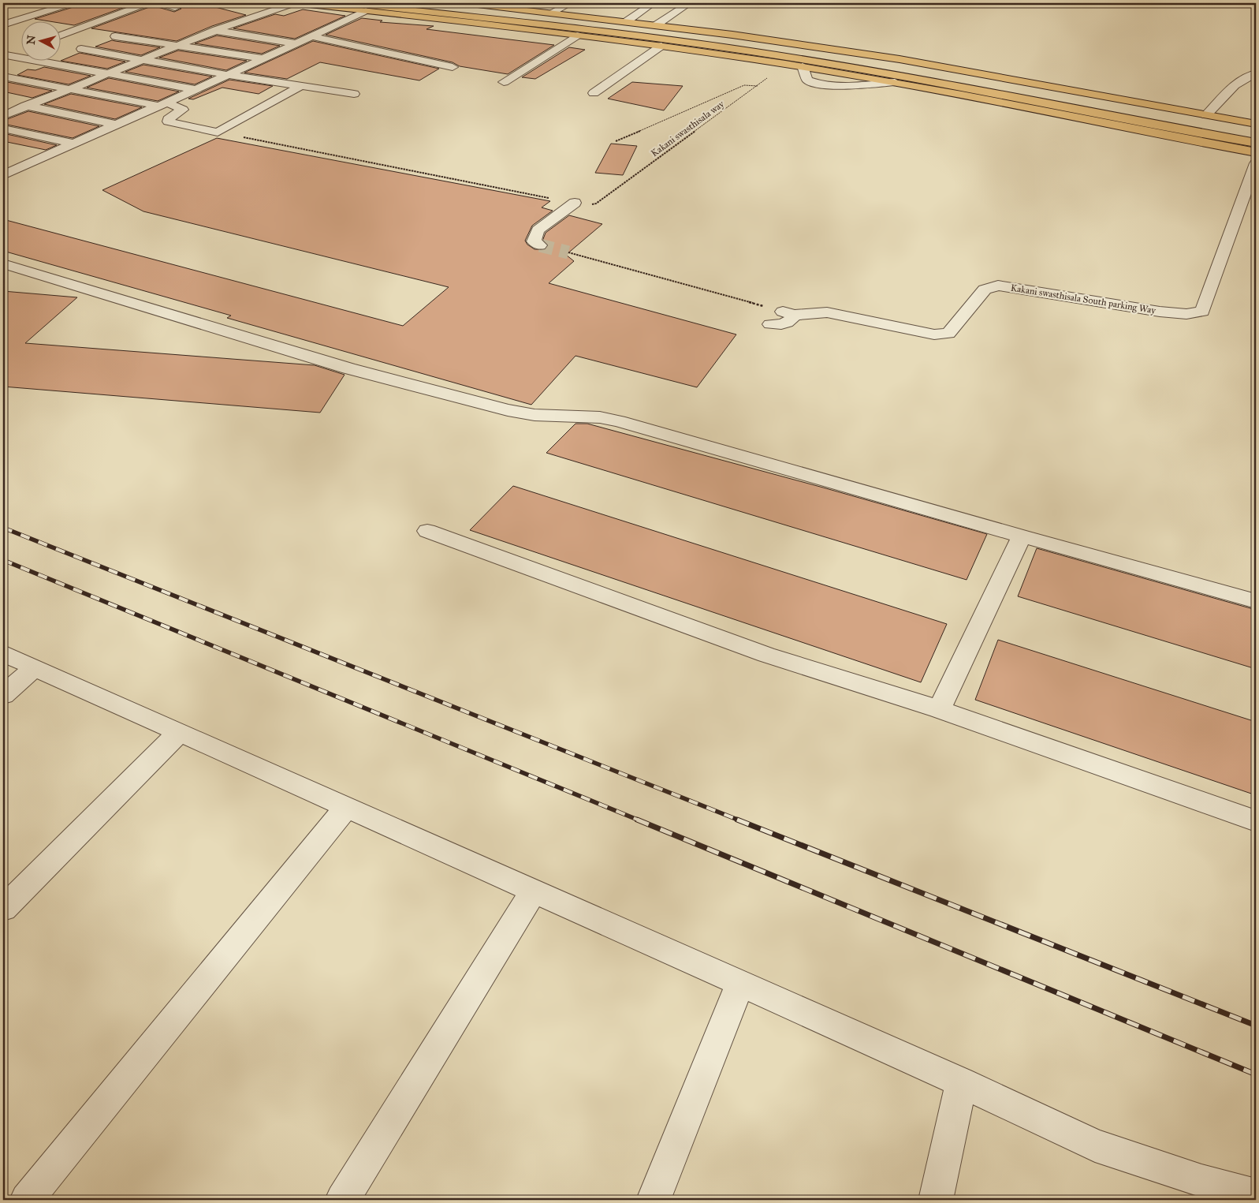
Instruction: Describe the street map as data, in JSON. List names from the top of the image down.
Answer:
{
  "streets": {
    "street": ["Kakani swasthisala South parking Way"],
    "path": ["Kakani swasthisala way"]
  },
  "north": "left"
}
